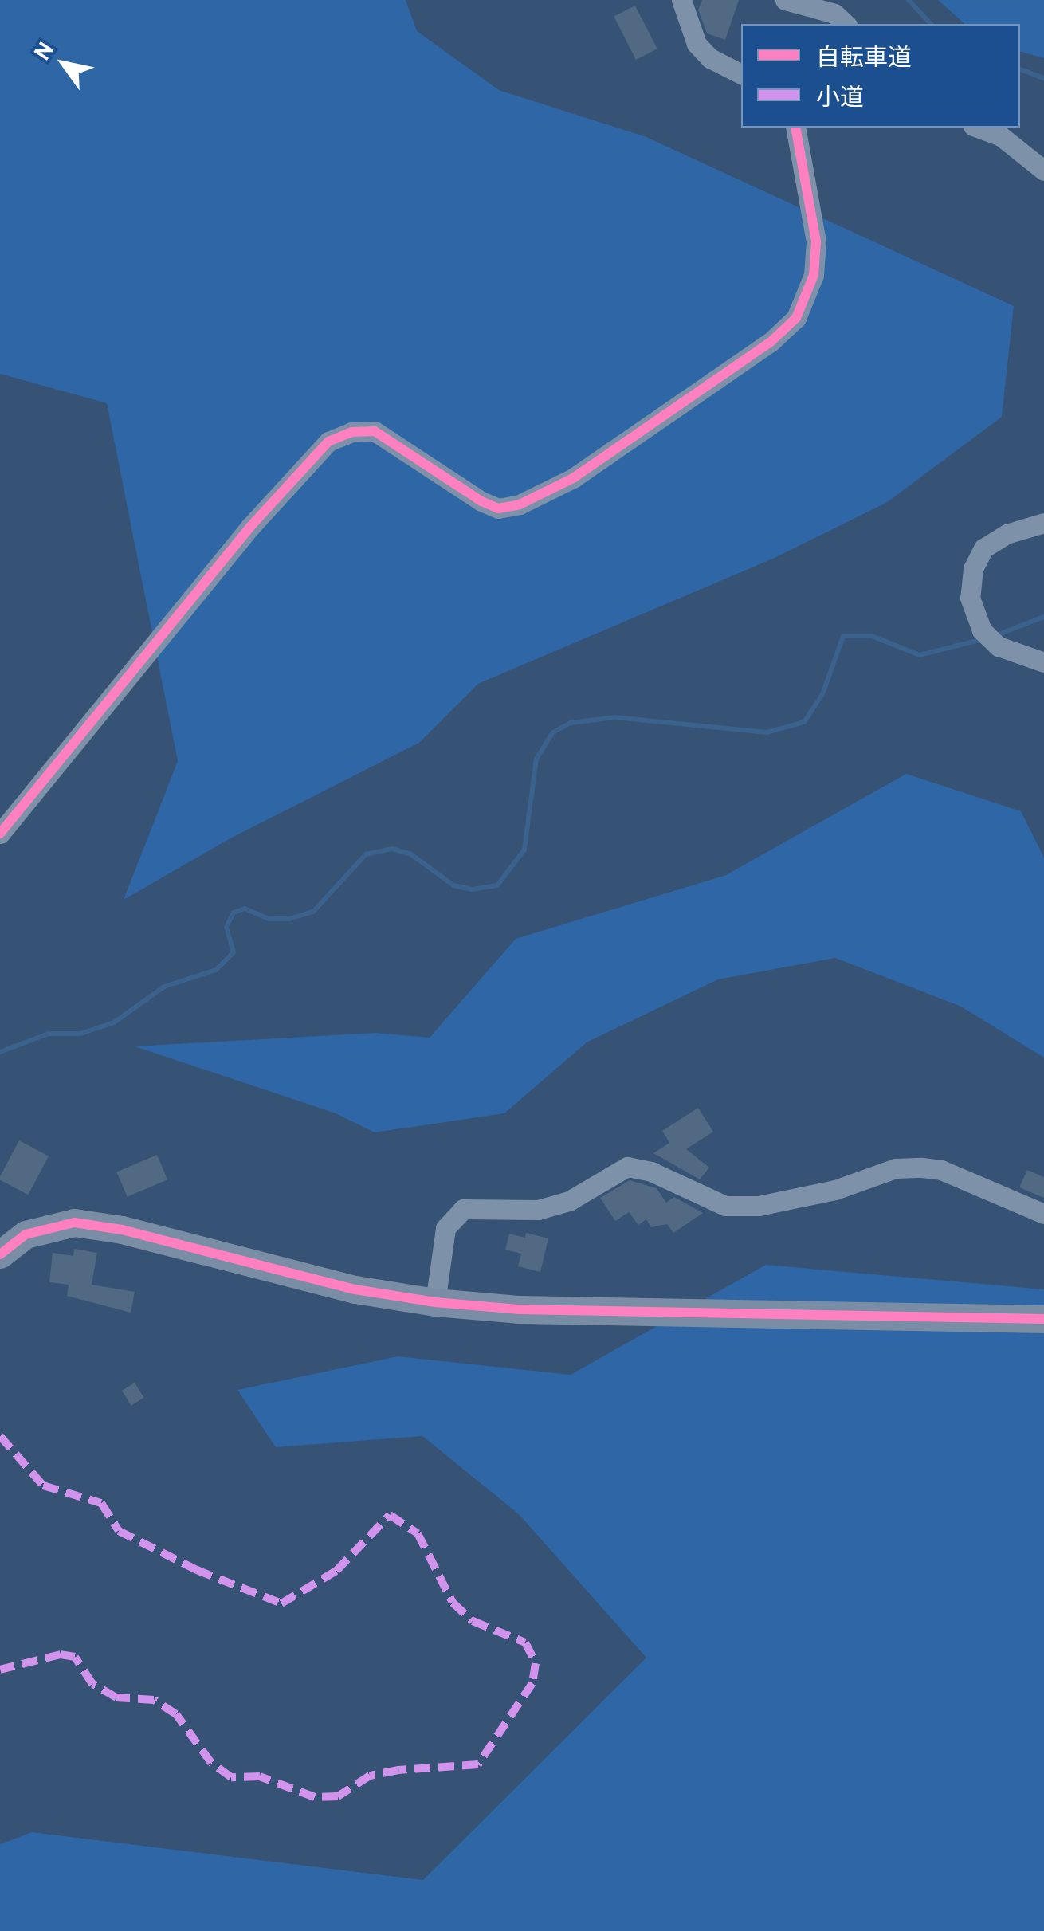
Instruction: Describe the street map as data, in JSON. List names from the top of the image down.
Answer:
{
  "legend": ["自転車道", "小道"],
  "north": "top left"
}
